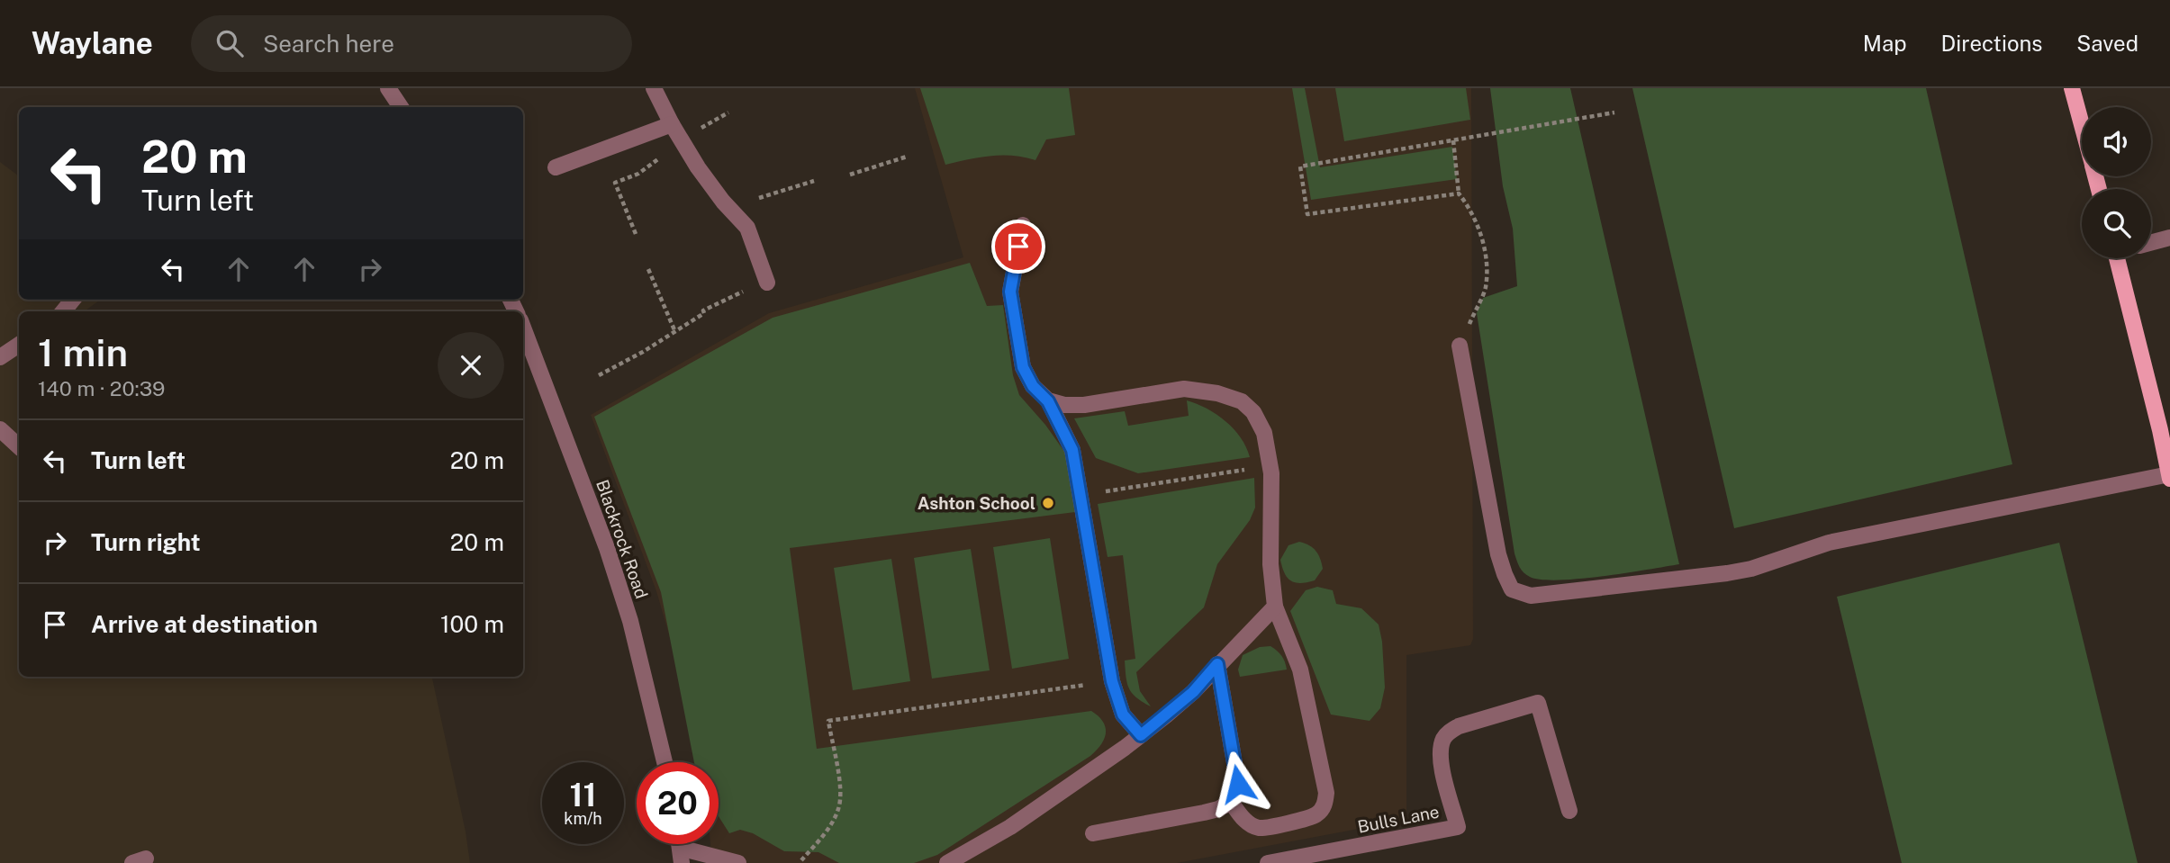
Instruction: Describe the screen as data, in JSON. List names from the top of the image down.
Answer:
{
  "streets": {
    "street": ["Blackrock Road", "Bulls Lane"]
  },
  "places": ["Ashton School"],
  "page": {
    "header": "Waylane",
    "search": "Search here",
    "nav": ["Map", "Directions", "Saved"],
    "turn": ["20 m", "Turn left"],
    "heading": ["1 min", "140 m · 20:39"],
    "list": [
      {
        "name": "Turn left",
        "value": "20 m"
      },
      {
        "name": "Turn right",
        "value": "20 m"
      },
      {
        "name": "Arrive at destination",
        "value": "100 m"
      }
    ],
    "speed": "11 km/h",
    "limit": "20"
  }
}
